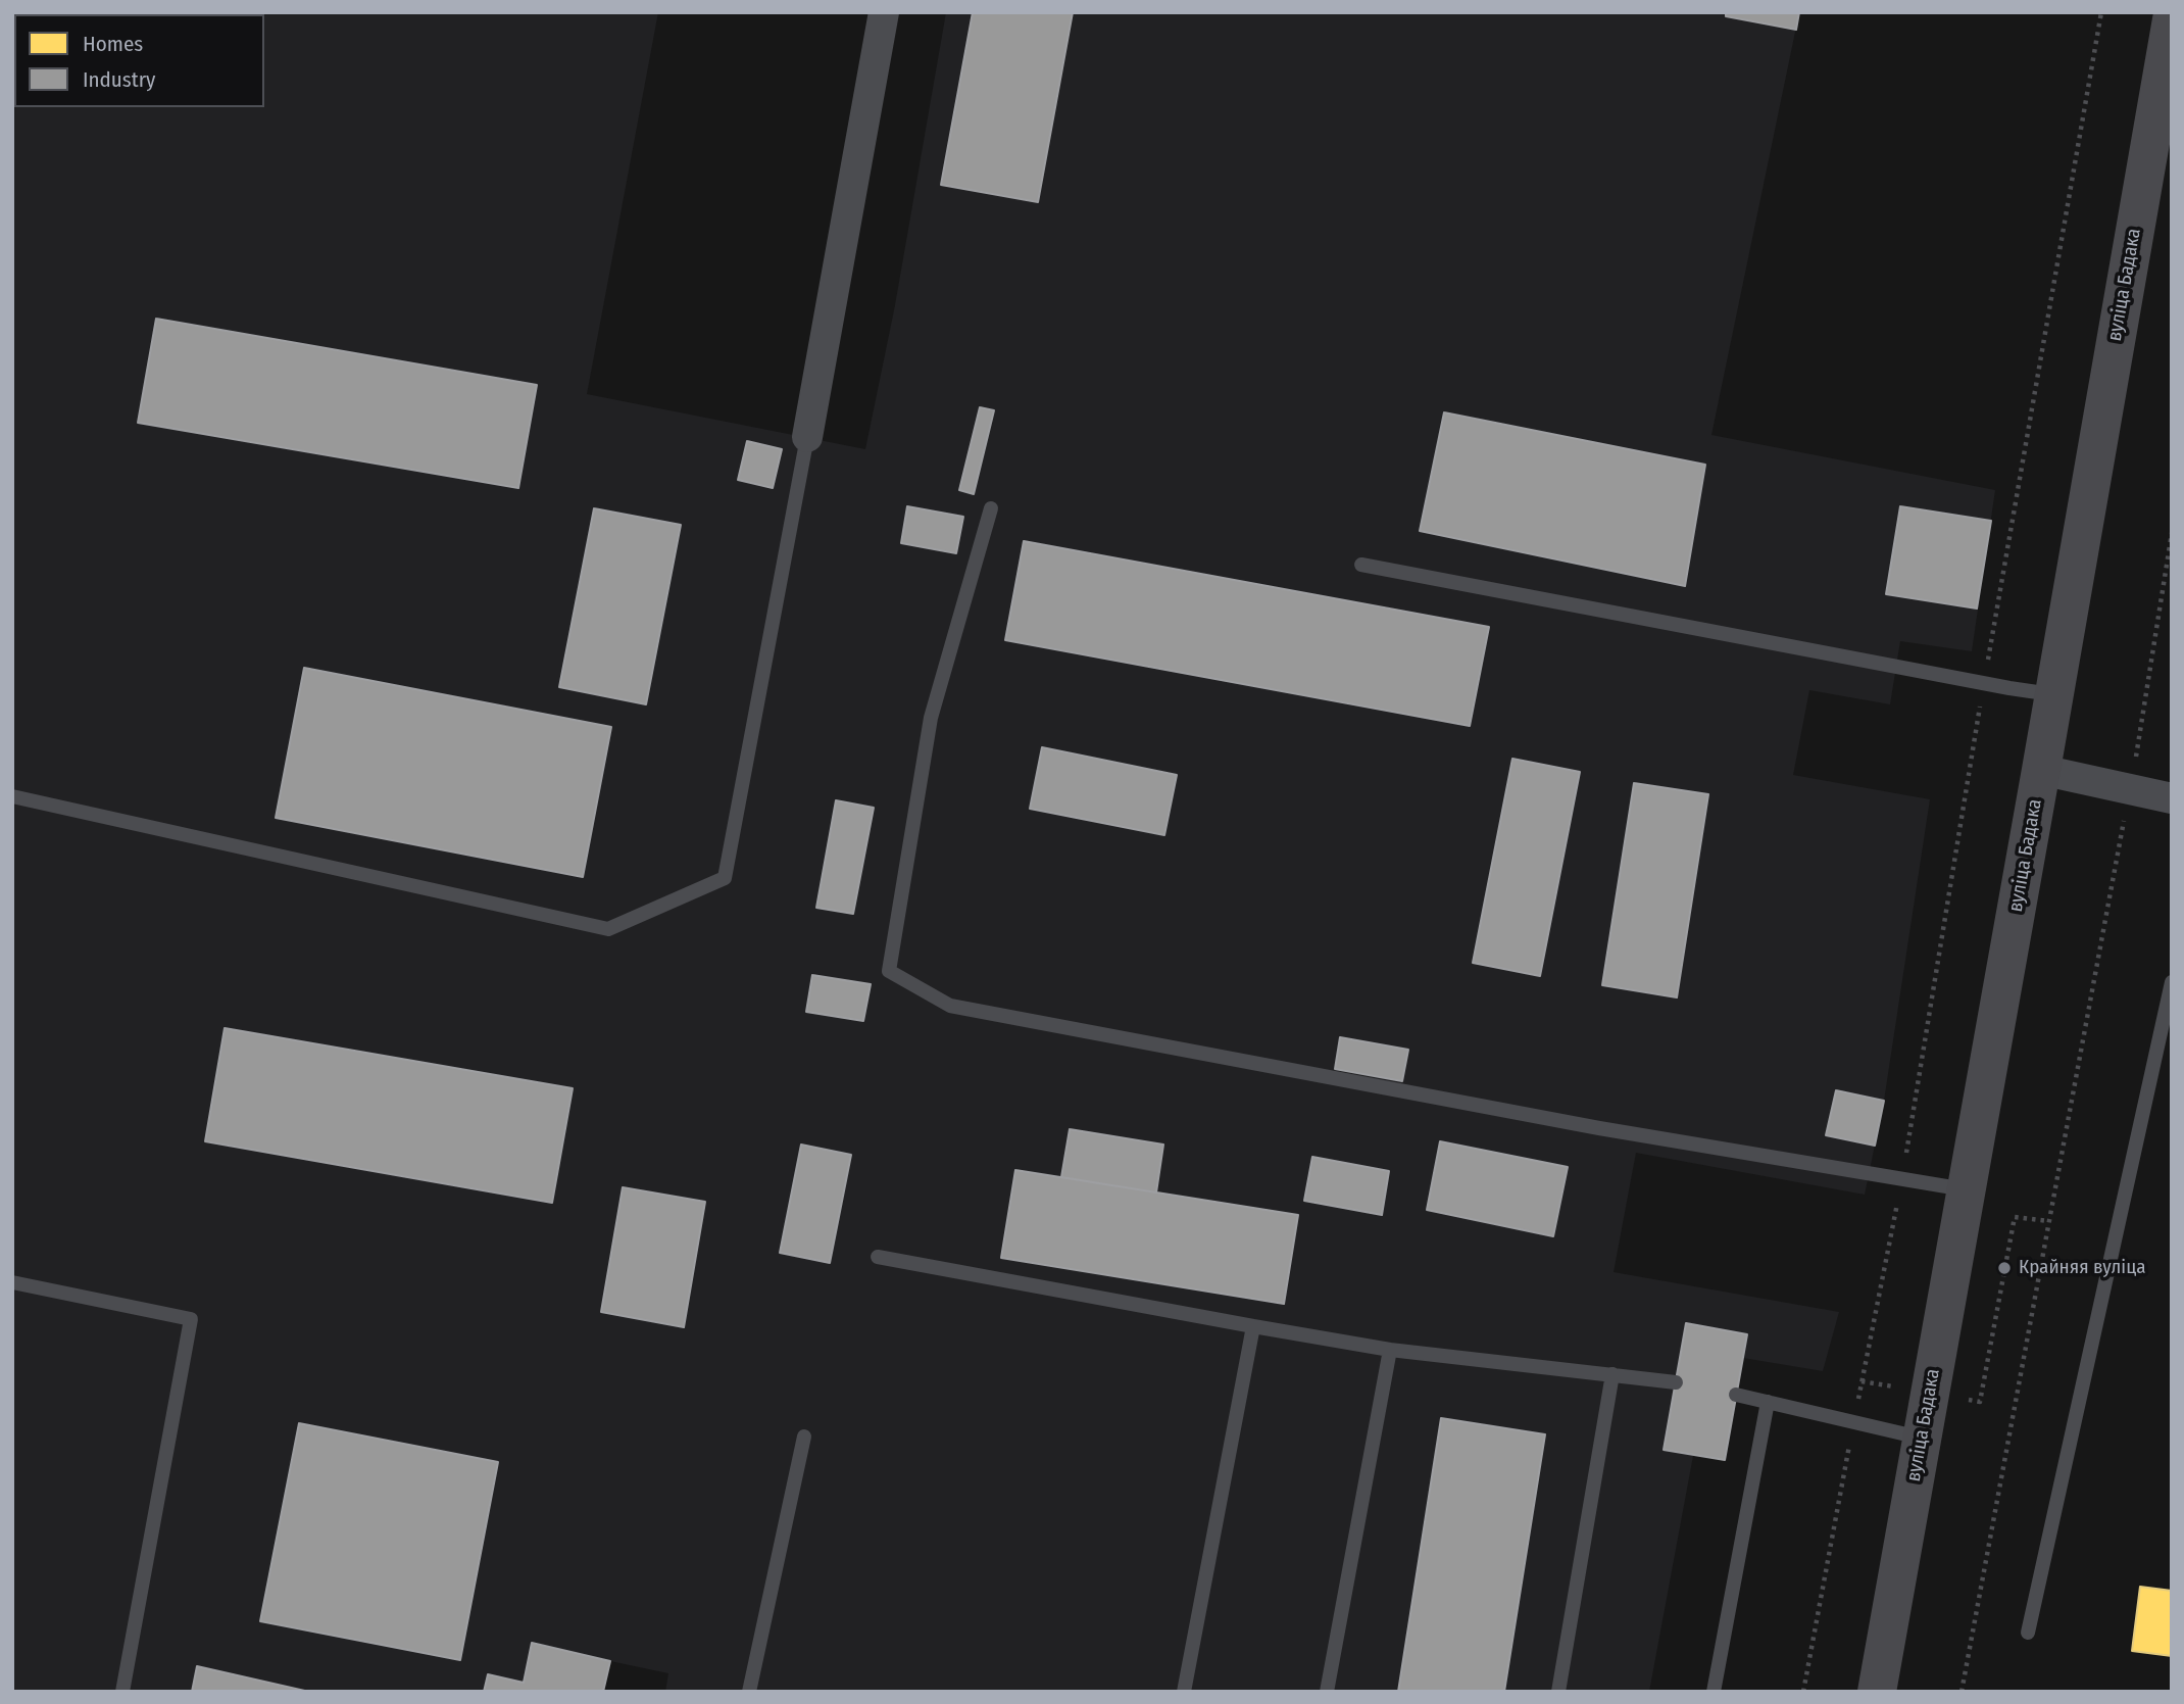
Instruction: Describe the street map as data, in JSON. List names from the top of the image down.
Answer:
{
  "streets": {
    "main road": ["вуліца Бадака"]
  },
  "places": ["Крайняя вуліца"],
  "legend": ["Homes", "Industry"]
}
